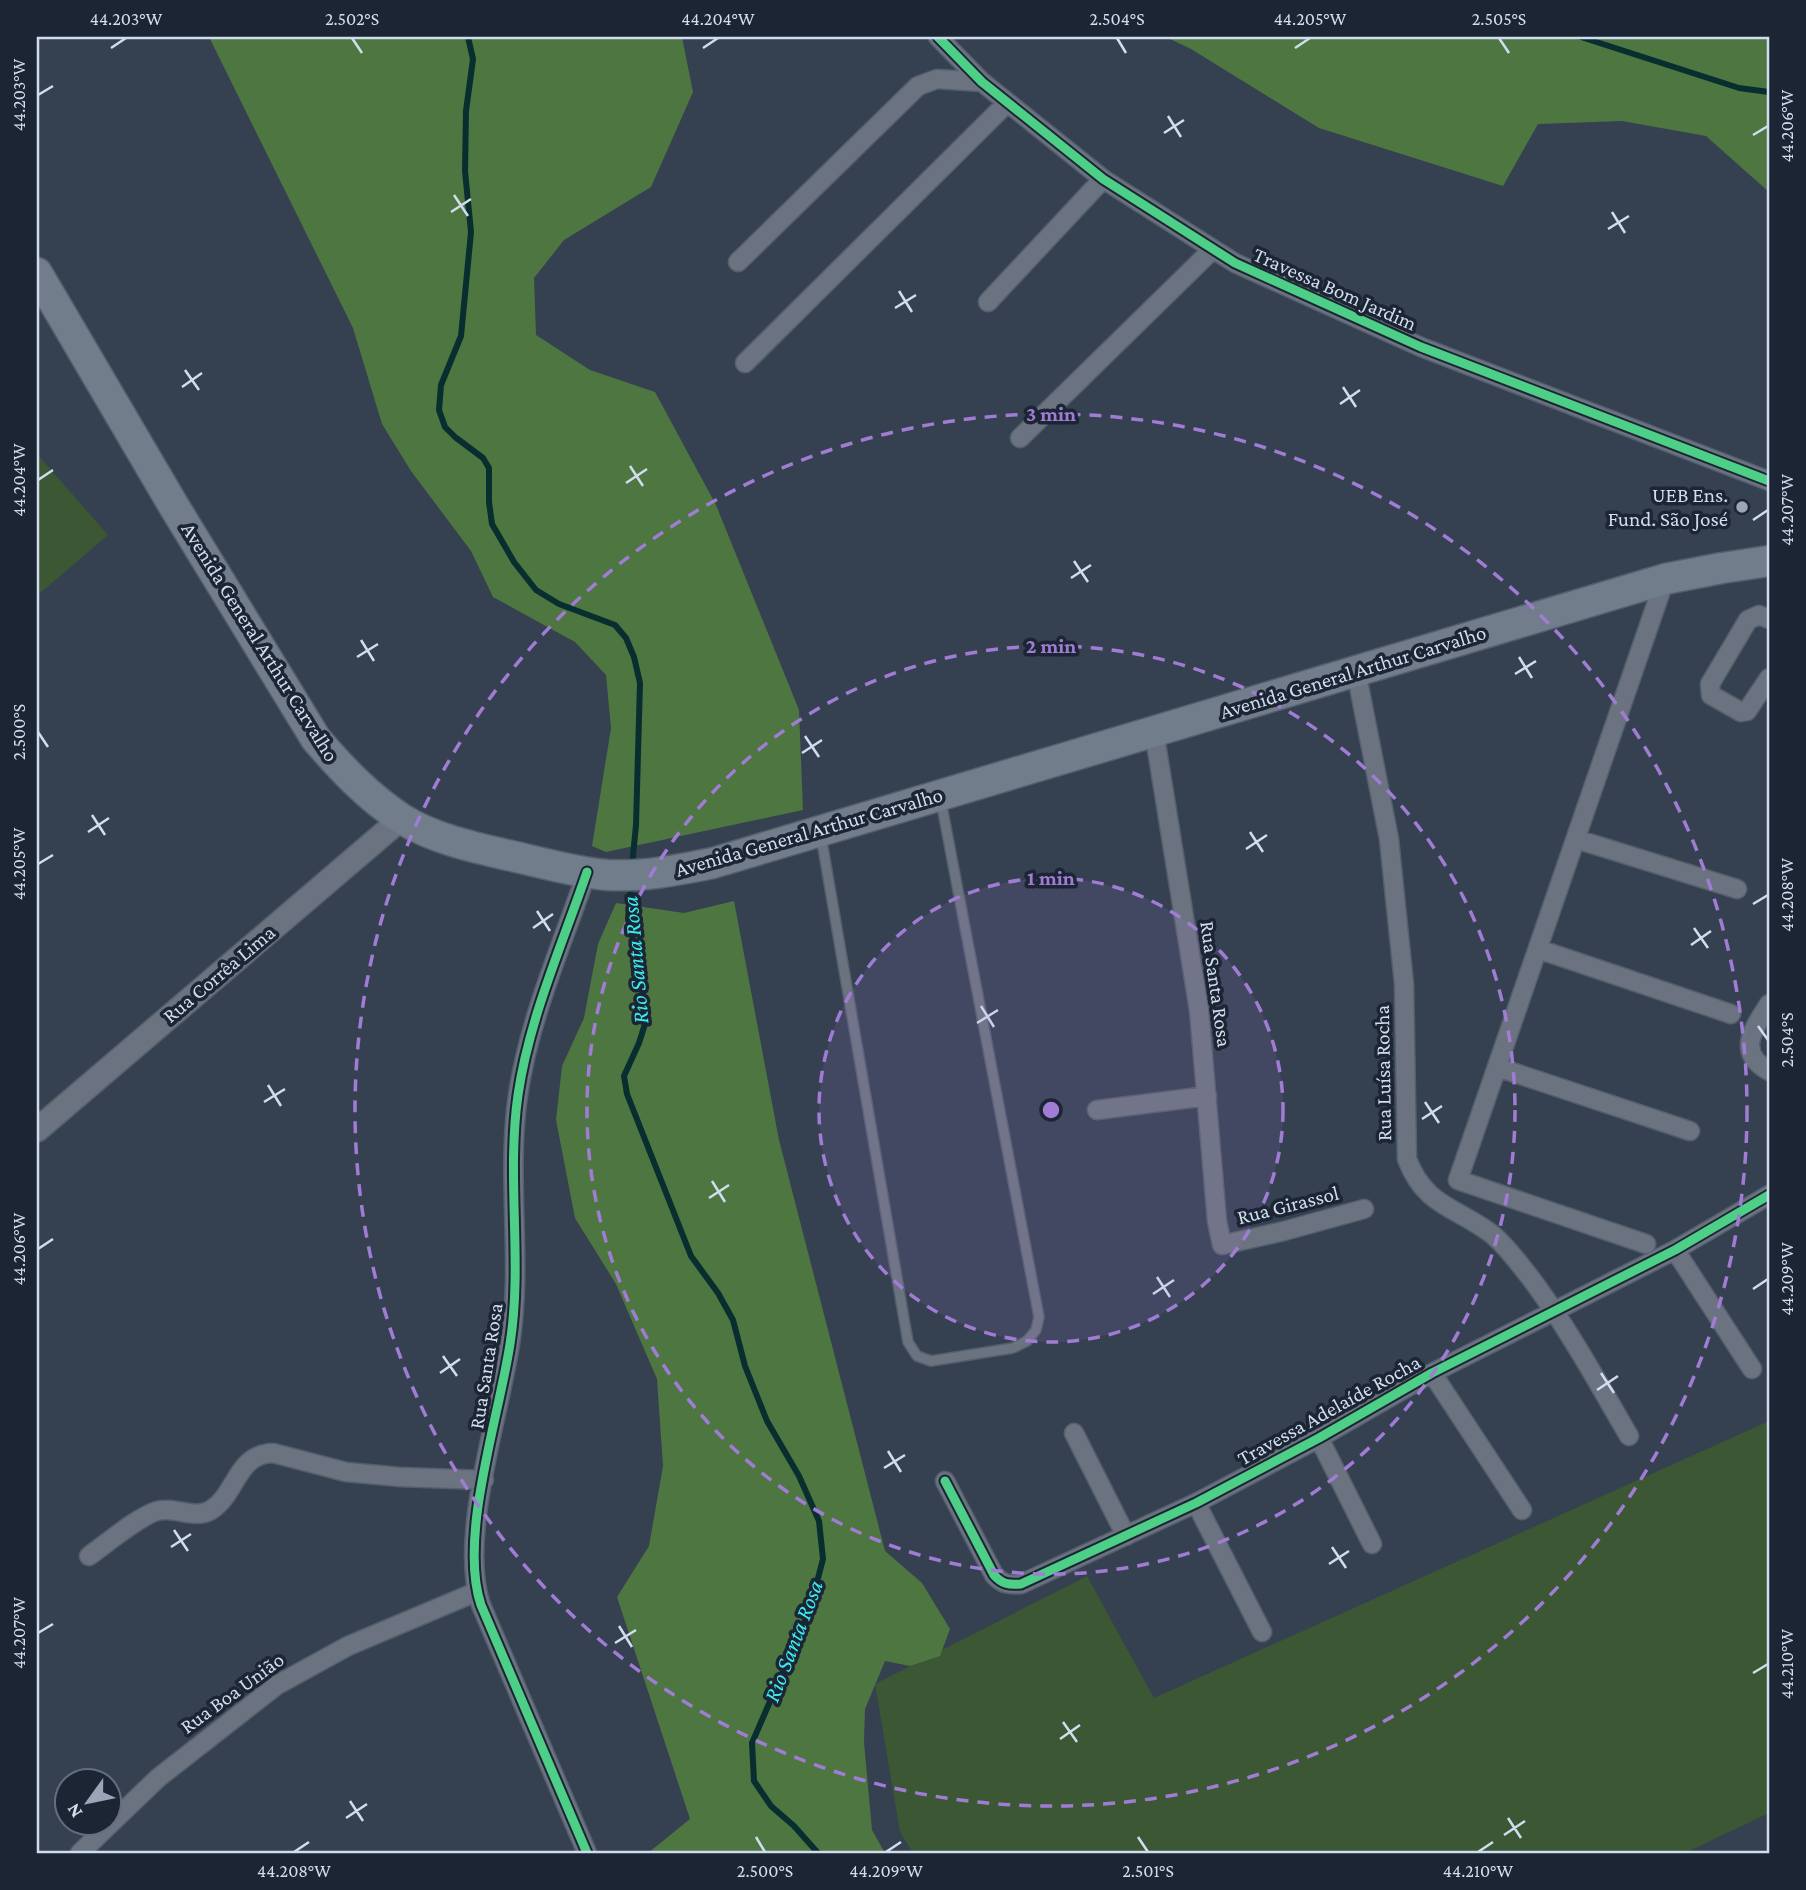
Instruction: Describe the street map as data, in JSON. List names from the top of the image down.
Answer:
{
  "streets": {
    "main road": ["Avenida General Arthur Carvalho"],
    "street": [
      "Travessa Bom Jardim",
      "Rua Corrêa Lima",
      "Rua Santa Rosa",
      "Rua Luísa Rocha",
      "Rua Girassol",
      "Travessa Adelaíde Rocha",
      "Rua Boa União"
    ]
  },
  "crossings": [
    ["Avenida General Arthur Carvalho", "Rua Corrêa Lima"],
    ["Avenida General Arthur Carvalho", "Rua Santa Rosa"],
    ["Avenida General Arthur Carvalho", "Rua Luísa Rocha"],
    ["Rua Santa Rosa", "Rua Girassol"],
    ["Rua Santa Rosa", "Rua Boa União"],
    ["Rua Luísa Rocha", "Travessa Adelaíde Rocha"]
  ],
  "water": ["Rio Santa Rosa"],
  "places": ["UEB Ens. Fund. São José"],
  "north": "bottom left",
  "coordinates": [
    "44.203°W",
    "2.502°S",
    "44.204°W",
    "2.504°S",
    "44.205°W",
    "2.505°S",
    "44.206°W",
    "44.207°W",
    "2.500°S",
    "44.208°W",
    "44.209°W",
    "44.210°W",
    "2.501°S"
  ],
  "rings": ["3 min", "2 min", "1 min"]
}
